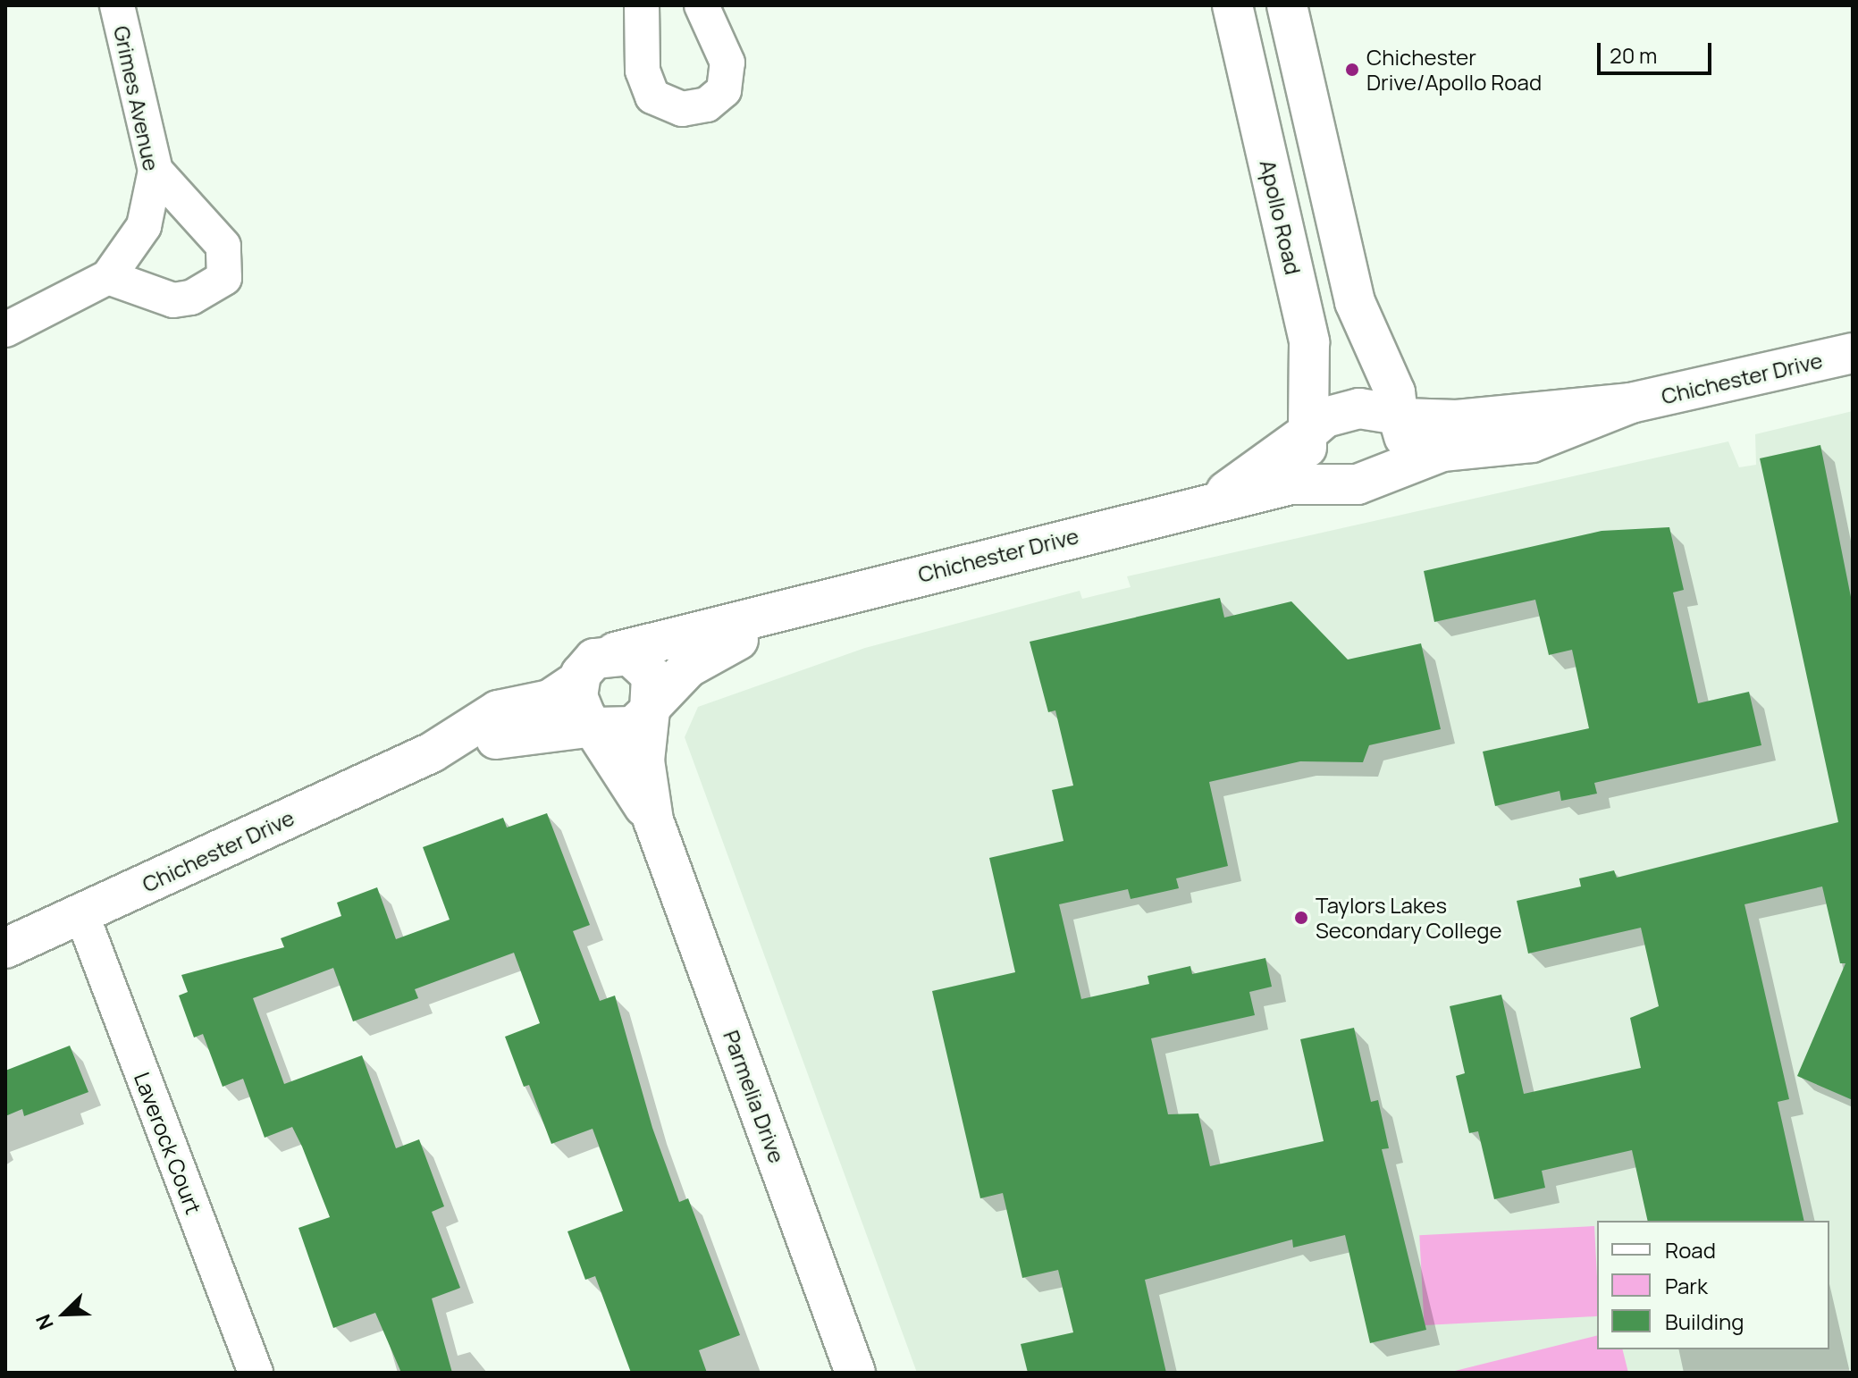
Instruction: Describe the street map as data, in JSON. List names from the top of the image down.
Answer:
{
  "streets": {
    "street": [
      "Grimes Avenue",
      "Apollo Road",
      "Chichester Drive",
      "Parmelia Drive",
      "Laverock Court"
    ]
  },
  "crossings": [
    ["Apollo Road", "Chichester Drive"],
    ["Chichester Drive", "Parmelia Drive"],
    ["Chichester Drive", "Laverock Court"]
  ],
  "places": ["Chichester Drive/Apollo Road", "Taylors Lakes Secondary College"],
  "legend": ["Road", "Park", "Building"],
  "scale_bar": "20 m",
  "north": "bottom left"
}
